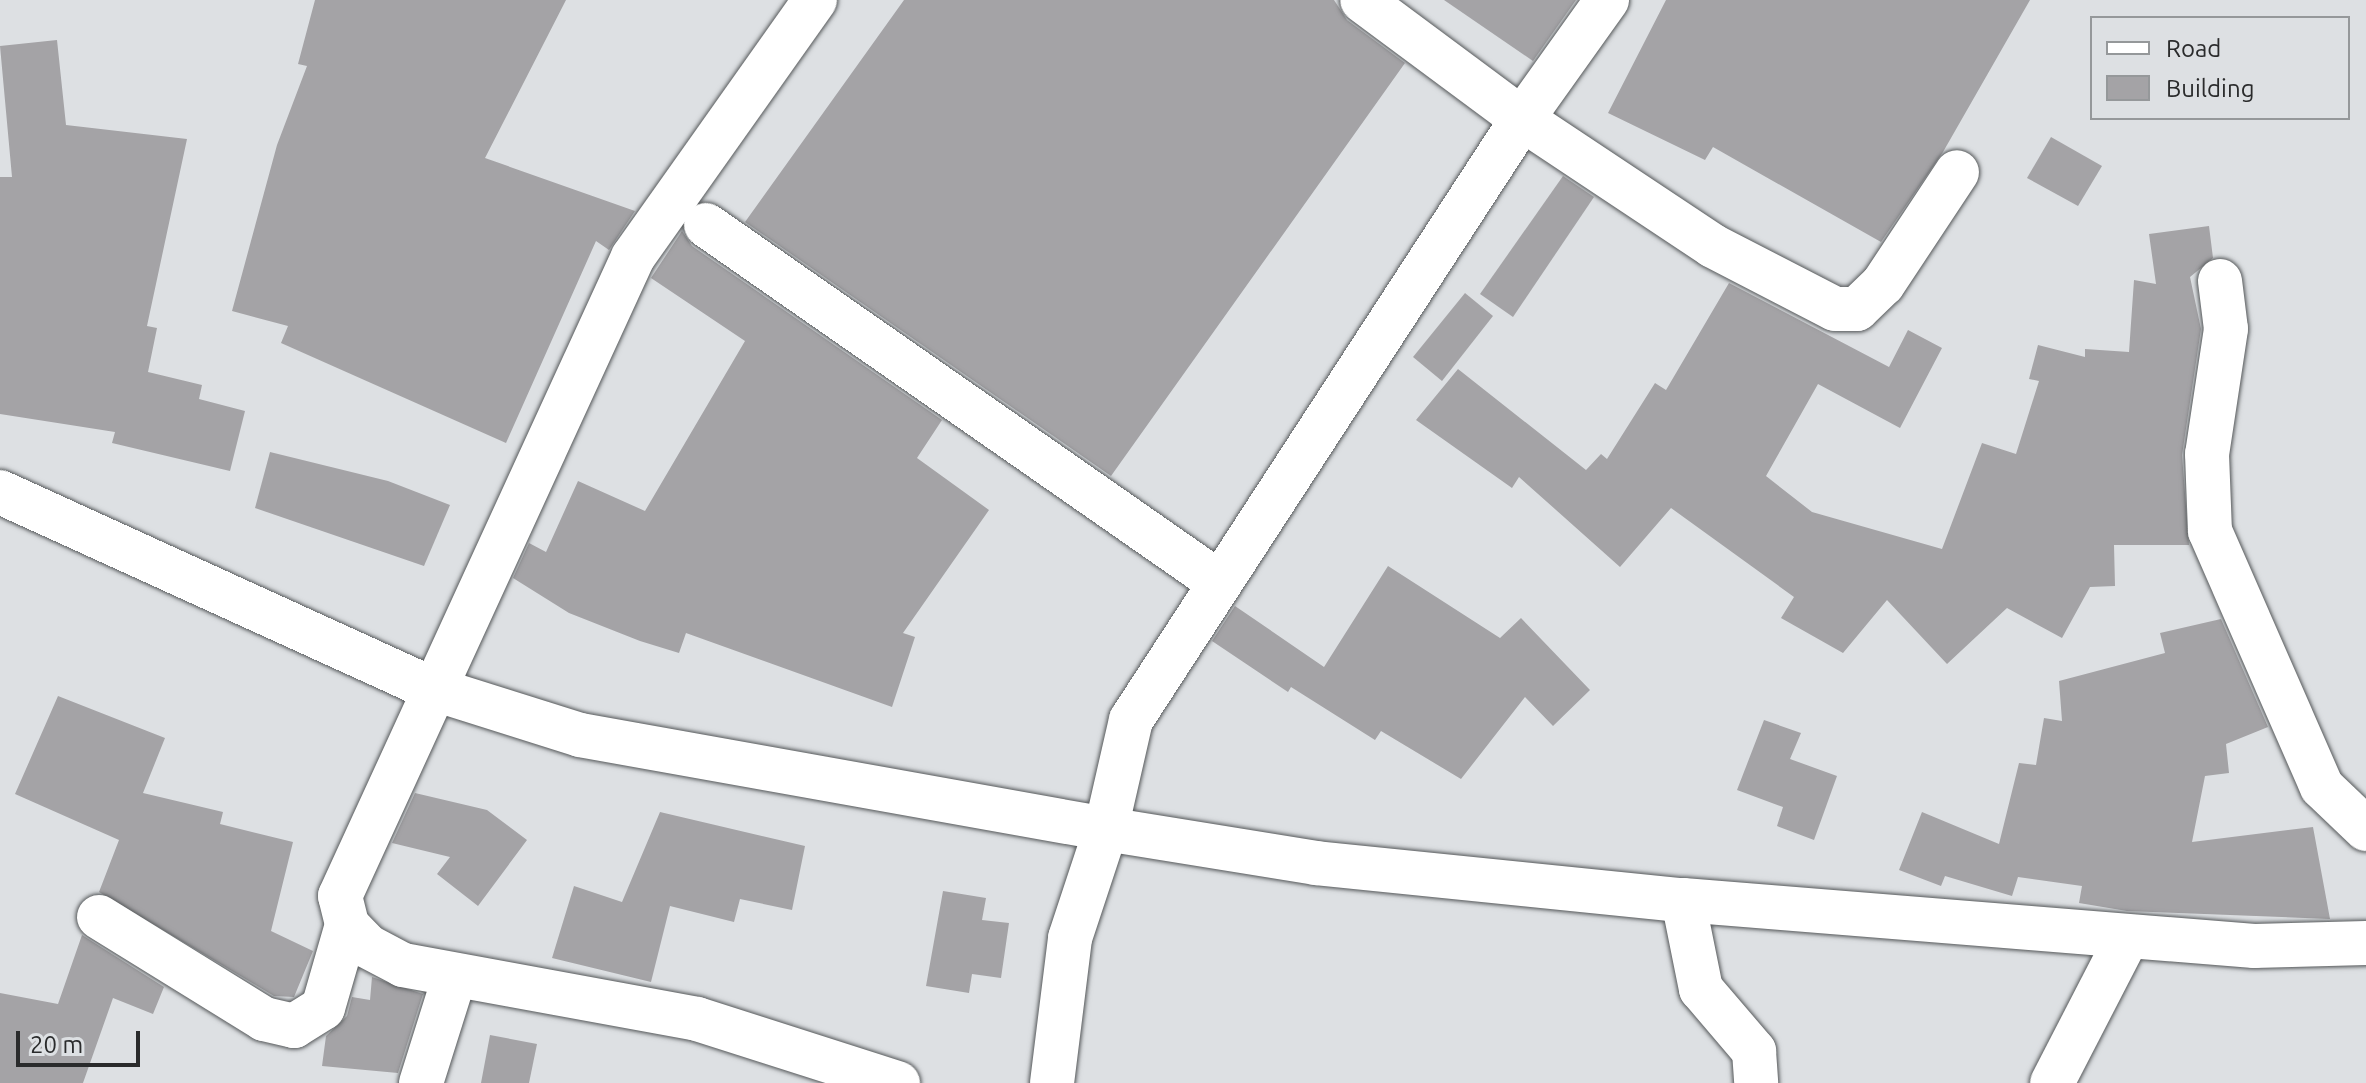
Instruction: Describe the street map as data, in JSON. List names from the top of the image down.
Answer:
{
  "legend": ["Road", "Building"],
  "scale_bar": "20 m"
}
